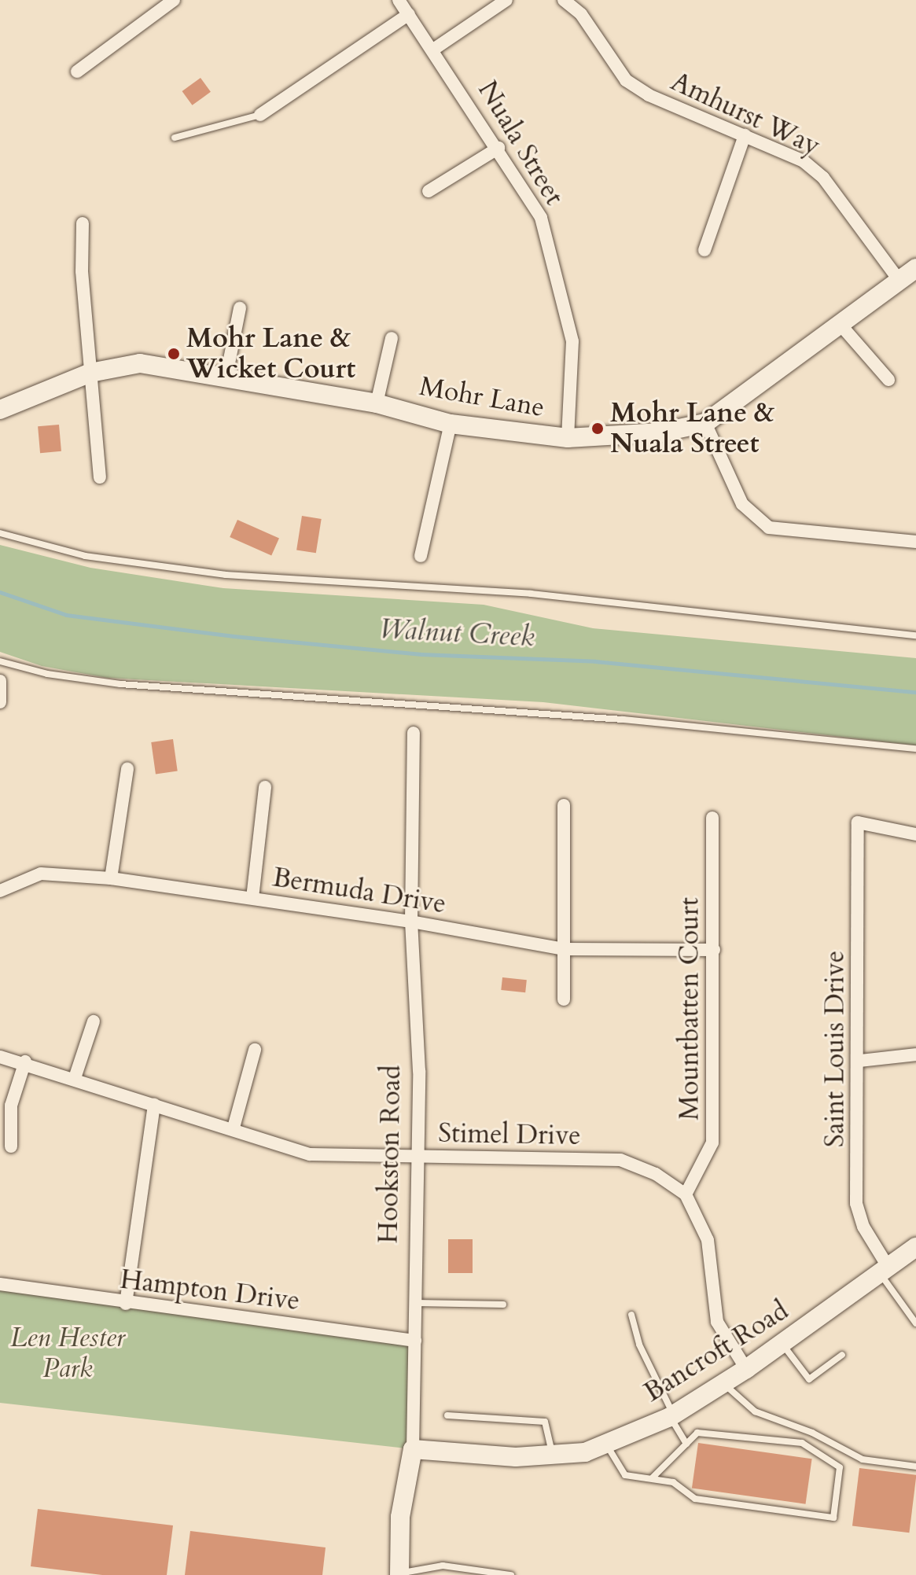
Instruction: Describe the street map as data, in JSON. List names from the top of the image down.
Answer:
{
  "streets": {
    "street": [
      "Amhurst Way",
      "Nuala Street",
      "Mohr Lane",
      "Bermuda Drive",
      "Mountbatten Court",
      "Saint Louis Drive",
      "Stimel Drive",
      "Hookston Road",
      "Hampton Drive",
      "Bancroft Road"
    ]
  },
  "crossings": [
    ["Amhurst Way", "Mohr Lane"],
    ["Nuala Street", "Mohr Lane"],
    ["Bermuda Drive", "Mountbatten Court"],
    ["Bermuda Drive", "Hookston Road"],
    ["Mountbatten Court", "Stimel Drive"],
    ["Saint Louis Drive", "Bancroft Road"],
    ["Stimel Drive", "Hookston Road"],
    ["Stimel Drive", "Bancroft Road"],
    ["Hookston Road", "Hampton Drive"],
    ["Hookston Road", "Bancroft Road"]
  ],
  "water": ["Walnut Creek"],
  "parks": ["Len Hester Park"],
  "places": ["Mohr Lane & Wicket Court", "Mohr Lane & Nuala Street"]
}
